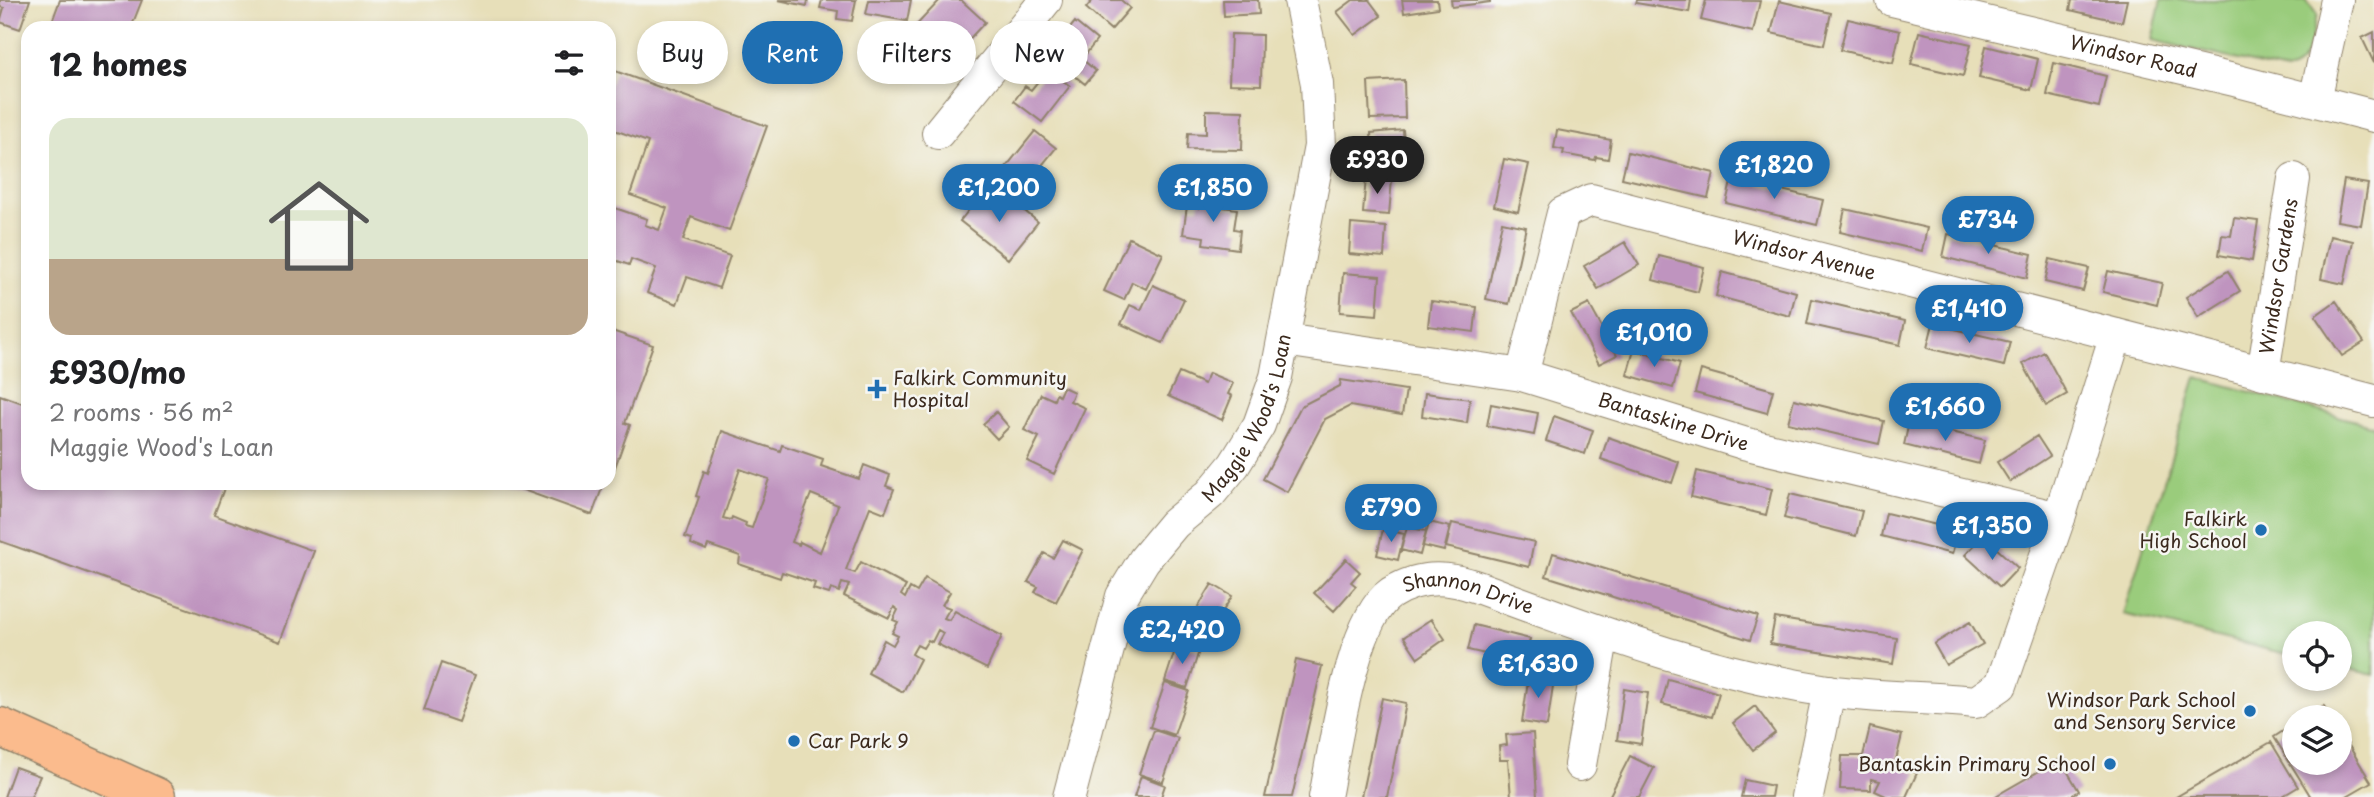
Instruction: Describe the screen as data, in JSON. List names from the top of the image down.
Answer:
{
  "streets": {
    "street": [
      "Windsor Road",
      "Windsor Avenue",
      "Windsor Gardens",
      "Maggie Wood's Loan",
      "Bantaskine Drive",
      "Shannon Drive"
    ]
  },
  "crossings": [
    ["Windsor Avenue", "Windsor Gardens"],
    ["Windsor Avenue", "Bantaskine Drive"],
    ["Maggie Wood's Loan", "Bantaskine Drive"],
    ["Bantaskine Drive", "Shannon Drive"]
  ],
  "places": {
    "health": ["Falkirk Community Hospital"],
    "other": [
      "Falkirk High School",
      "Windsor Park School and Sensory Service",
      "Car Park 9",
      "Bantaskin Primary School"
    ]
  },
  "page": {
    "chip": [
      "Buy",
      "Rent",
      "Filters",
      "New"
    ],
    "heading": "12 homes",
    "list": [
      {
        "name": "£930/mo",
        "note": "2 rooms · 56 m² · Maggie Wood's Loan"
      }
    ],
    "price": [
      "£930",
      "£1,820",
      "£1,200",
      "£1,850",
      "£734",
      "£1,410",
      "£1,010",
      "£1,660",
      "£790",
      "£1,350",
      "£2,420",
      "£1,630"
    ]
  }
}
